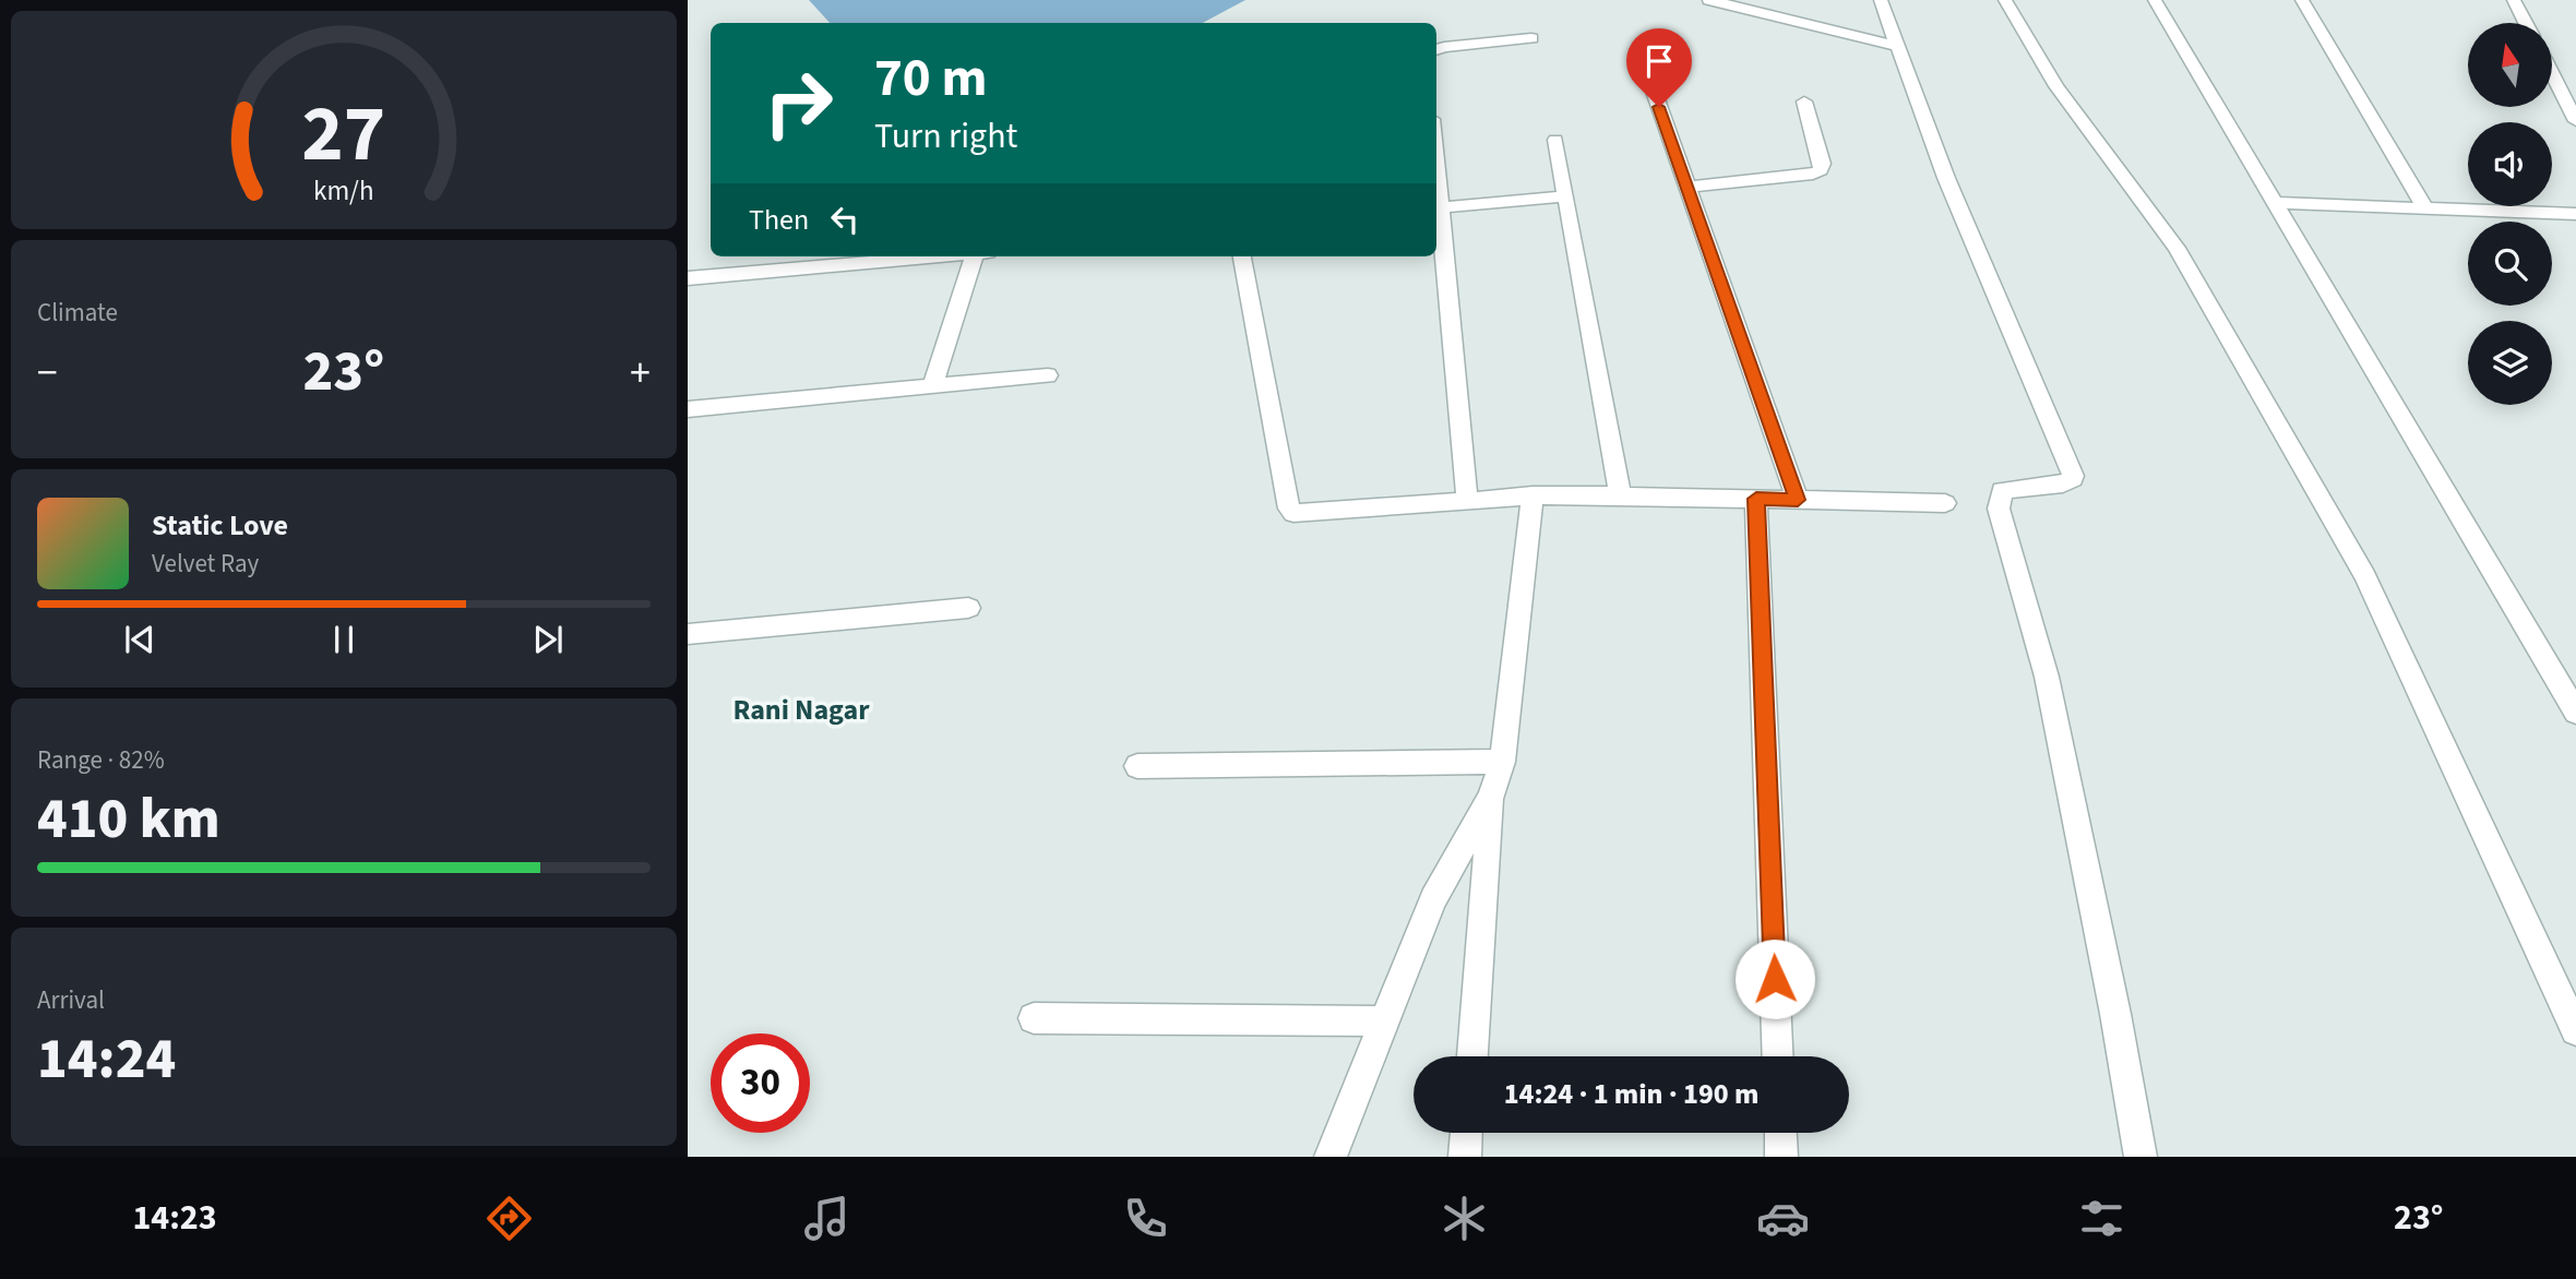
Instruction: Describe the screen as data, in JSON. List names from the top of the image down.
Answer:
{
  "districts": ["Rani Nagar"],
  "north": "top",
  "page": {
    "turn": ["70 m", "Turn right"],
    "then": "Then",
    "tile": [
      "Climate",
      ["Range · 82%", "410 km"],
      ["Arrival", "14:24"]
    ],
    "heat": ["−", "23°", "+"],
    "song": ["Static Love", "Velvet Ray"],
    "limit": "30",
    "trip": "14:24 · 1 min · 190 m",
    "tabs": ["14:23", "23°"],
    "gauge": ["27", "km/h"]
  }
}
